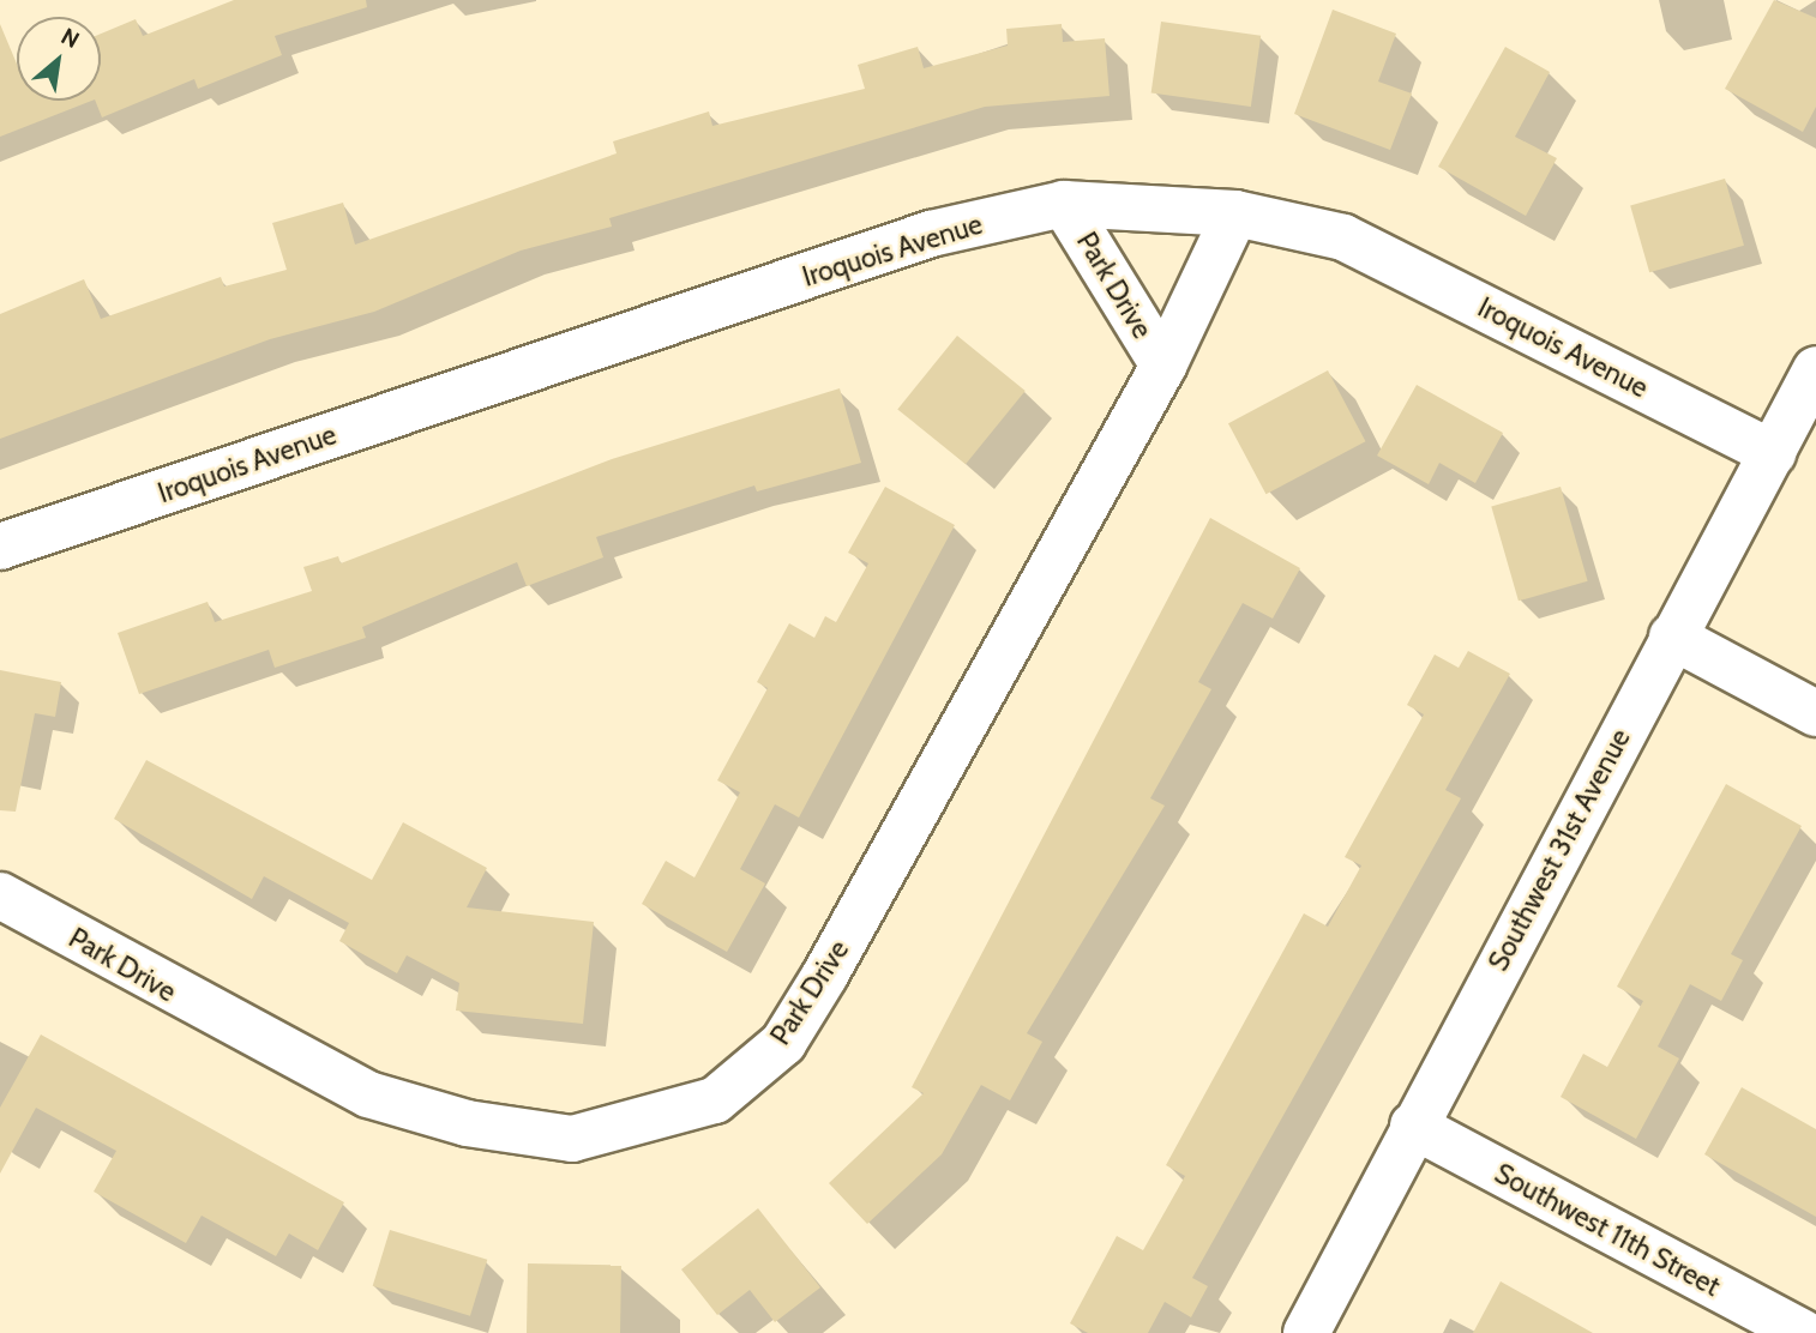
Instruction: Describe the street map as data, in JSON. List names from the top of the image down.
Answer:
{
  "streets": {
    "street": [
      "Iroquois Avenue",
      "Park Drive",
      "Southwest 31st Avenue",
      "Southwest 11th Street"
    ]
  },
  "crossings": [
    ["Iroquois Avenue", "Park Drive"],
    ["Iroquois Avenue", "Southwest 31st Avenue"],
    ["Southwest 31st Avenue", "Southwest 11th Street"]
  ],
  "north": "top right"
}
